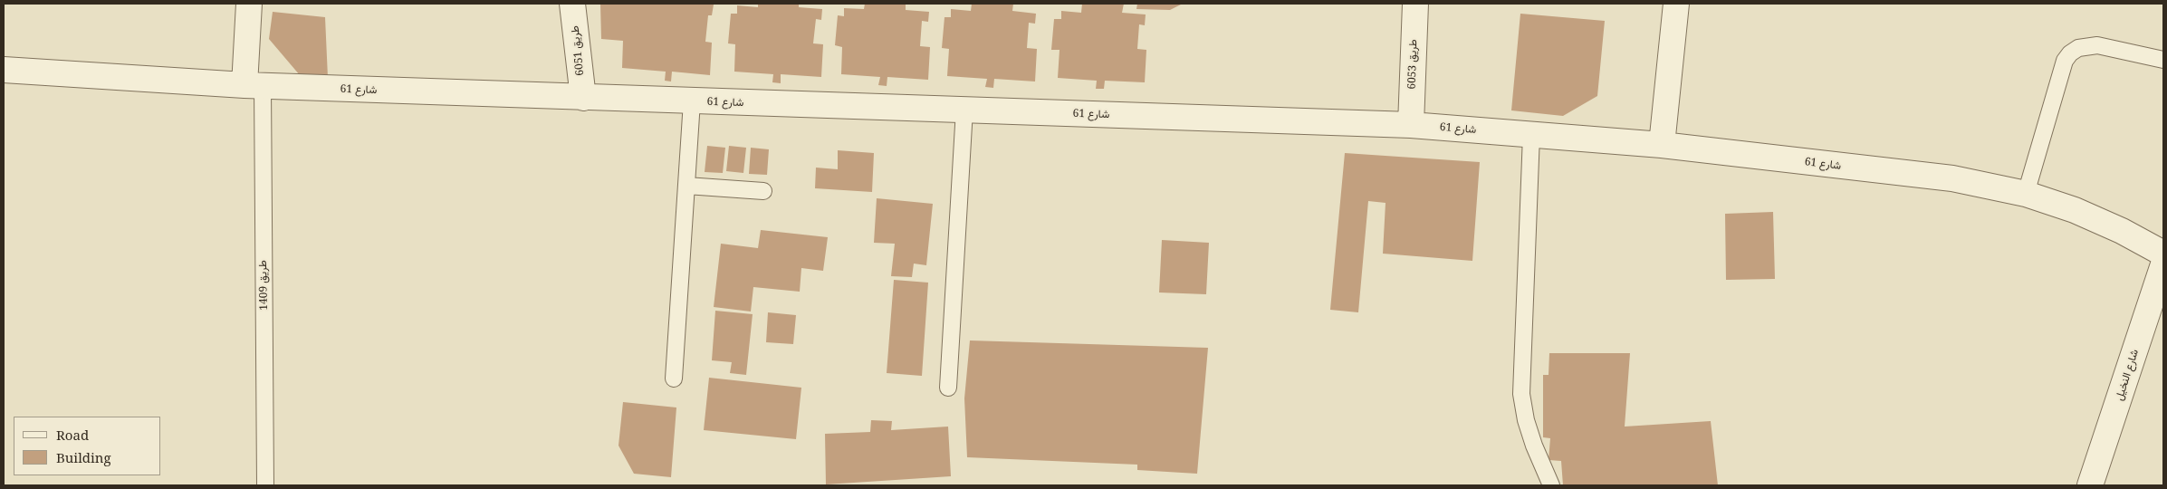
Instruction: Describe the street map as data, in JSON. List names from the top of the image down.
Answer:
{
  "streets": {
    "street": [
      "طريق 6051",
      "طريق 6053",
      "شارع 61",
      "شارع النخيل"
    ],
    "lane": ["طريق 1409"]
  },
  "crossings": [
    ["طريق 6051", "شارع 61"],
    ["طريق 6053", "شارع 61"],
    ["شارع 61", "طريق 1409"]
  ],
  "legend": ["Road", "Building"]
}
